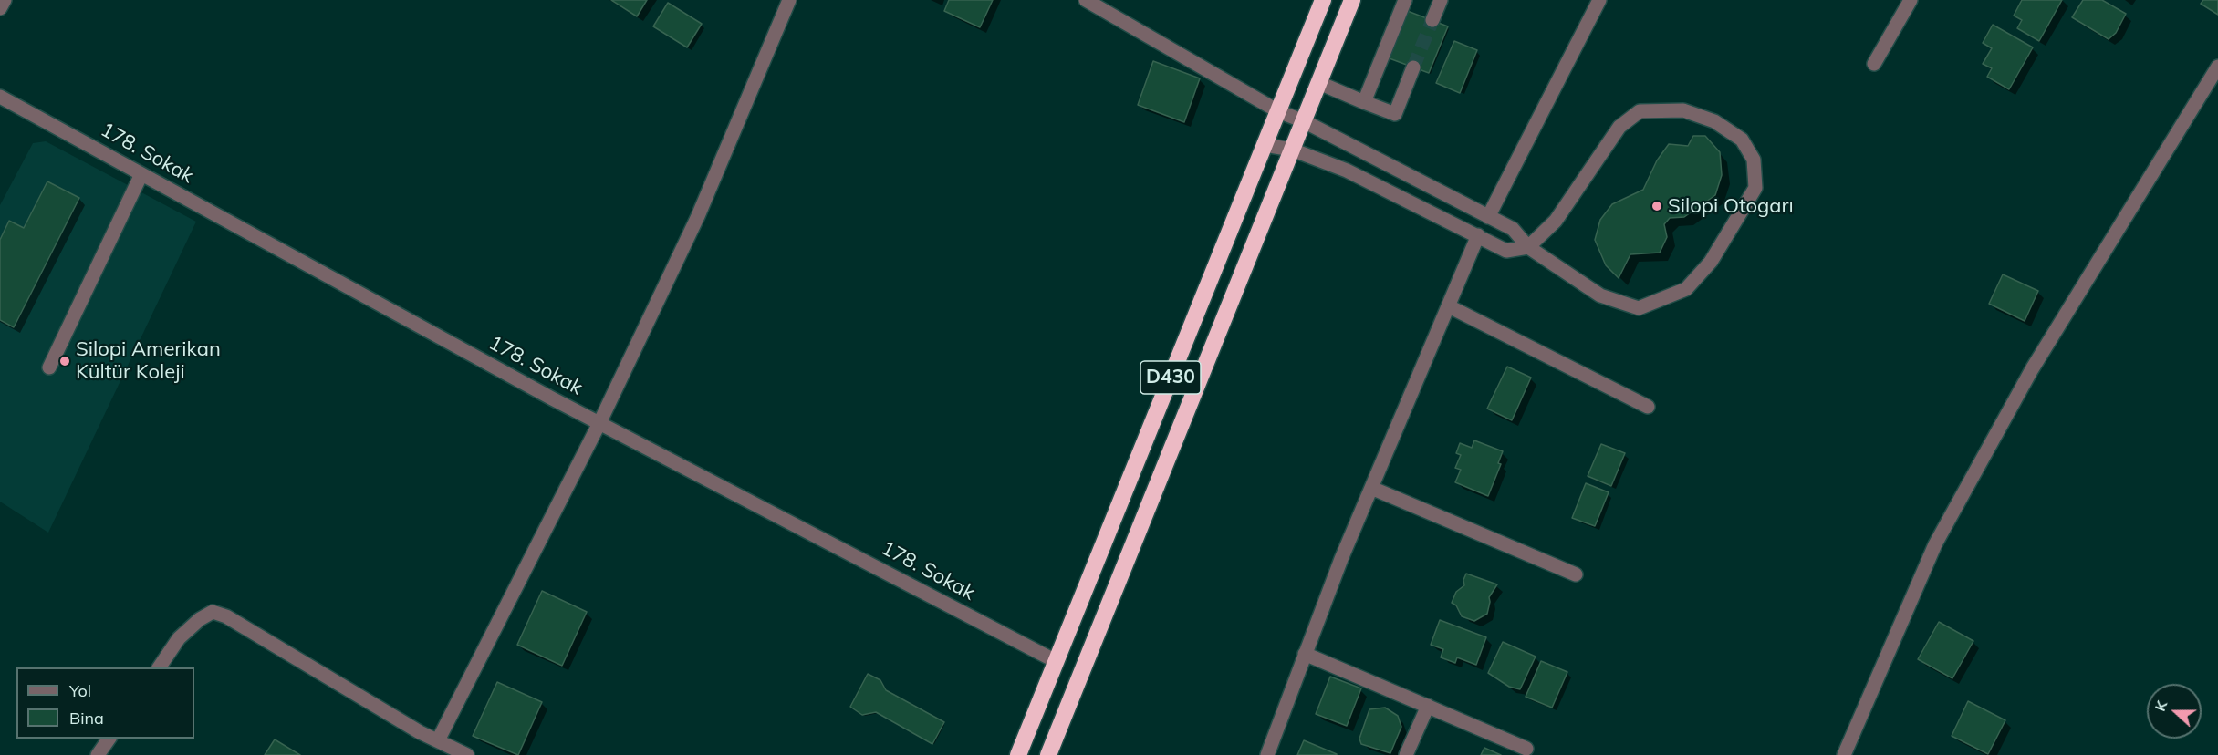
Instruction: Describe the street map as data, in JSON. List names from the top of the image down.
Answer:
{
  "streets": {
    "highway": ["D430"],
    "street": ["178. Sokak"]
  },
  "crossings": [
    ["178. Sokak", "D430"]
  ],
  "places": ["Silopi Otogarı", "Silopi Amerikan Kültür Koleji"],
  "legend": ["Yol", "Bina"],
  "north": "left"
}
